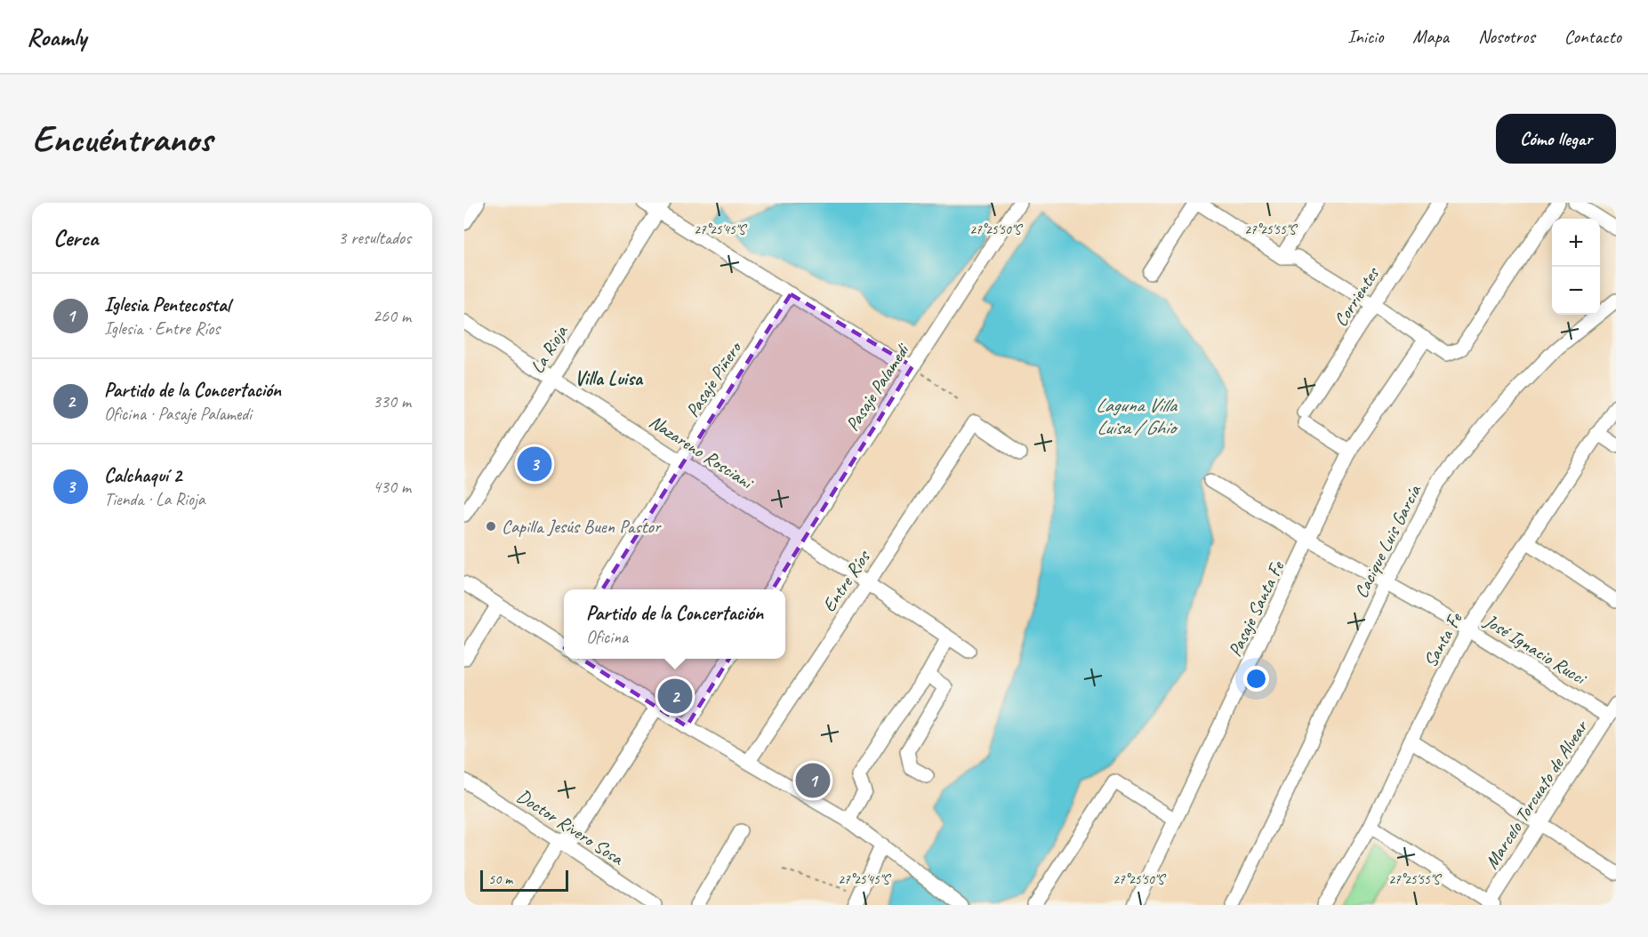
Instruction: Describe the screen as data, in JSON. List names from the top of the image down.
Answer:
{
  "streets": {
    "street": [
      "Corrientes",
      "La Rioja",
      "Pasaje Piñero",
      "Pasaje Palamedi",
      "Nazareno Rosciani",
      "Cacique Luis García",
      "Entre Ríos",
      "Pasaje Santa Fe",
      "Santa Fe",
      "José Ignacio Rucci",
      "Marcelo Torcuato de Alvear",
      "Doctor Rivero Sosa"
    ]
  },
  "crossings": [
    ["Corrientes", "Pasaje Santa Fe"],
    ["La Rioja", "Nazareno Rosciani"],
    ["Pasaje Piñero", "Nazareno Rosciani"],
    ["Pasaje Palamedi", "Nazareno Rosciani"],
    ["Nazareno Rosciani", "Entre Ríos"],
    ["Cacique Luis García", "José Ignacio Rucci"],
    ["Santa Fe", "José Ignacio Rucci"],
    ["José Ignacio Rucci", "Marcelo Torcuato de Alvear"]
  ],
  "districts": ["Villa Luisa"],
  "water": ["Laguna Villa Luisa / Ghio"],
  "places": ["Capilla Jesús Buen Pastor"],
  "scale_bar": "50 m",
  "page": {
    "header": "Roamly",
    "nav": [
      "Inicio",
      "Mapa",
      "Nosotros",
      "Contacto"
    ],
    "buttons": "Cómo llegar",
    "title": "Encuéntranos",
    "heading": ["Cerca", "3 resultados"],
    "map_buttons": ["+", "−"],
    "list": [
      {
        "mark": "1",
        "name": "Iglesia Pentecostal",
        "note": "Iglesia · Entre Ríos",
        "value": "260 m"
      },
      {
        "mark": "2",
        "name": "Partido de la Concertación",
        "note": "Oficina · Pasaje Palamedi",
        "value": "330 m"
      },
      {
        "mark": "3",
        "name": "Calchaquí 2",
        "note": "Tienda · La Rioja",
        "value": "430 m"
      }
    ],
    "pins": ["3", "2", "1"],
    "popup": ["Partido de la Concertación", "Oficina"],
    "scale": "50 m"
  },
  "coordinates": ["27°25'45\"S", "27°25'50\"S", "27°25'55\"S"]
}
